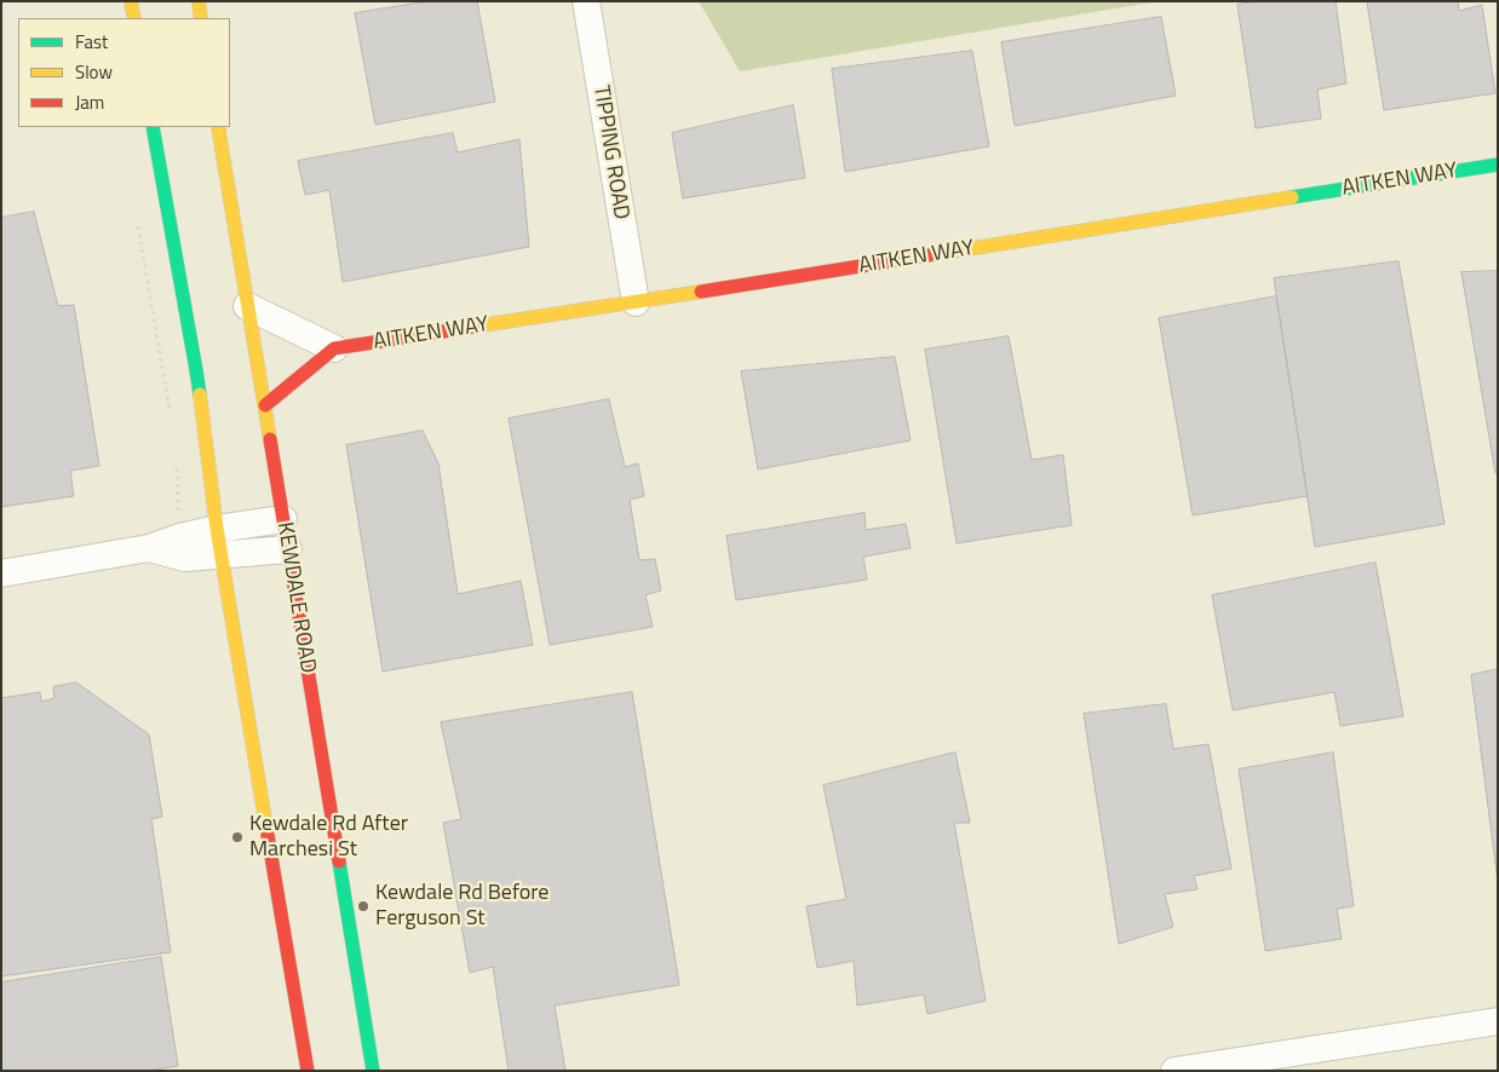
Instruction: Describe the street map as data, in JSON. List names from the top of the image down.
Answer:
{
  "streets": {
    "main road": ["AITKEN WAY", "KEWDALE ROAD"],
    "street": ["TIPPING ROAD"]
  },
  "crossings": [
    ["TIPPING ROAD", "AITKEN WAY"]
  ],
  "places": ["Kewdale Rd After Marchesi St", "Kewdale Rd Before Ferguson St"],
  "legend": ["Fast", "Slow", "Jam"]
}
